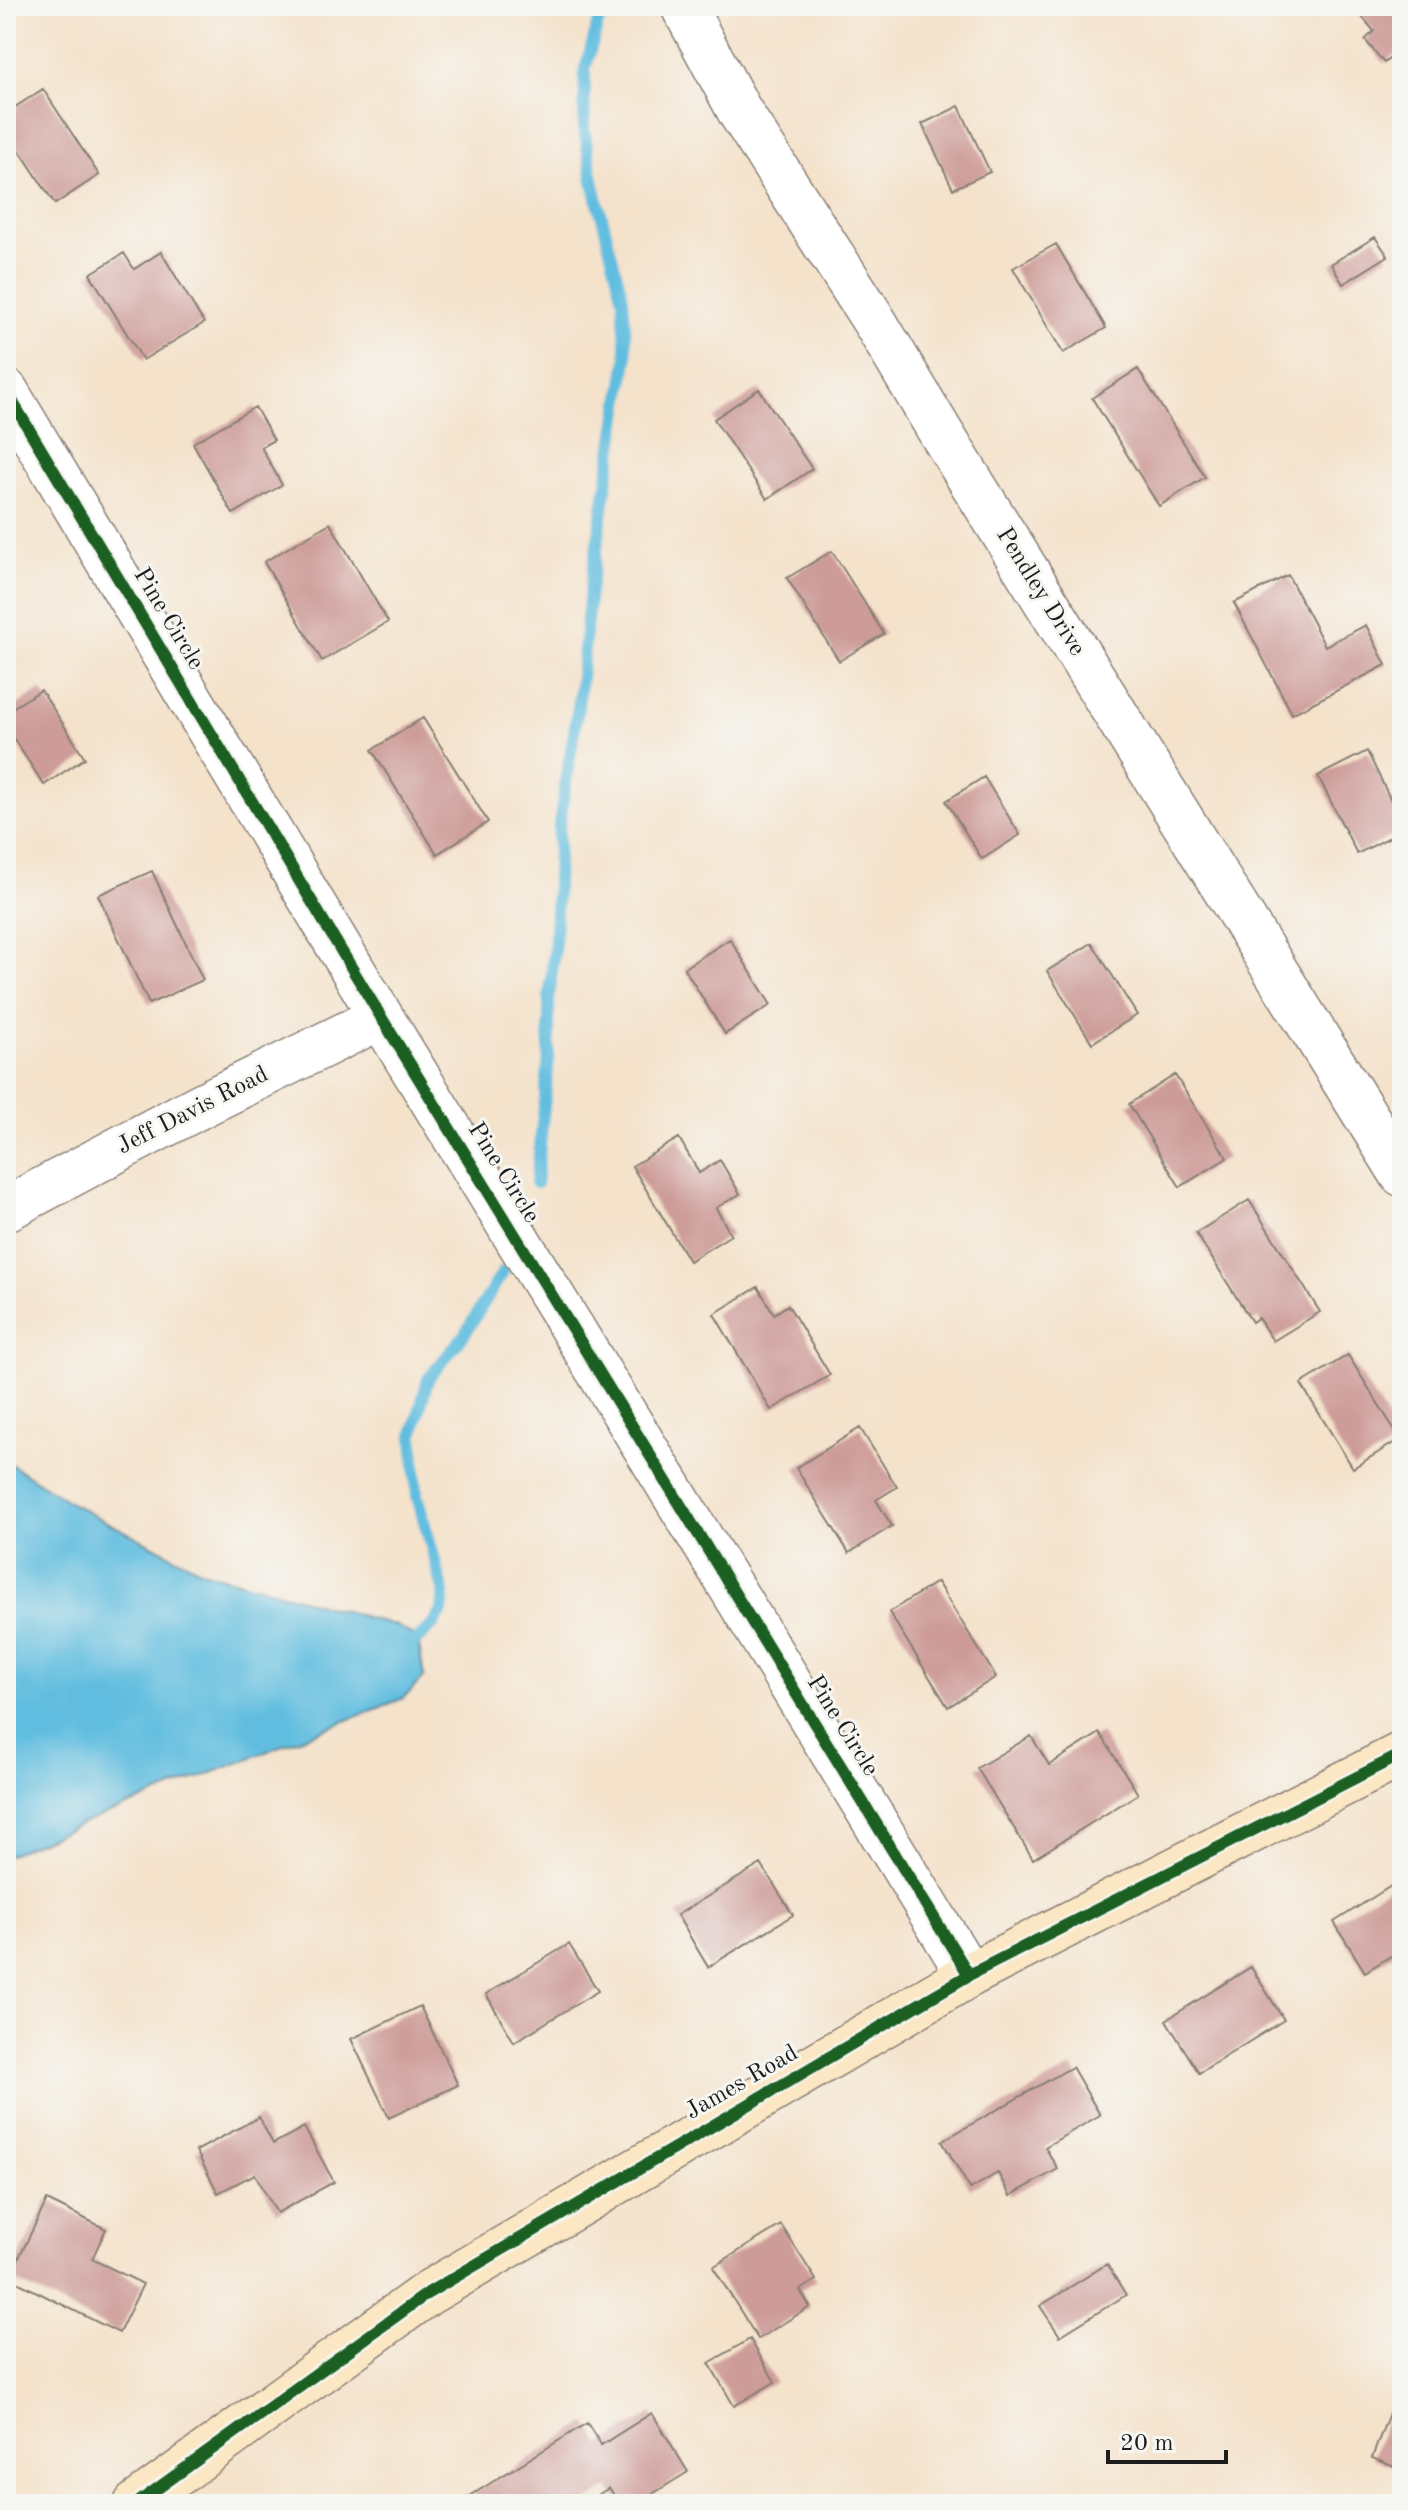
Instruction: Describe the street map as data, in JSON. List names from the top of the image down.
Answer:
{
  "streets": {
    "street": [
      "Pendley Drive",
      "Pine Circle",
      "Jeff Davis Road",
      "James Road"
    ]
  },
  "crossings": [
    ["Pine Circle", "Jeff Davis Road"],
    ["Pine Circle", "James Road"]
  ],
  "scale_bar": "20 m"
}
